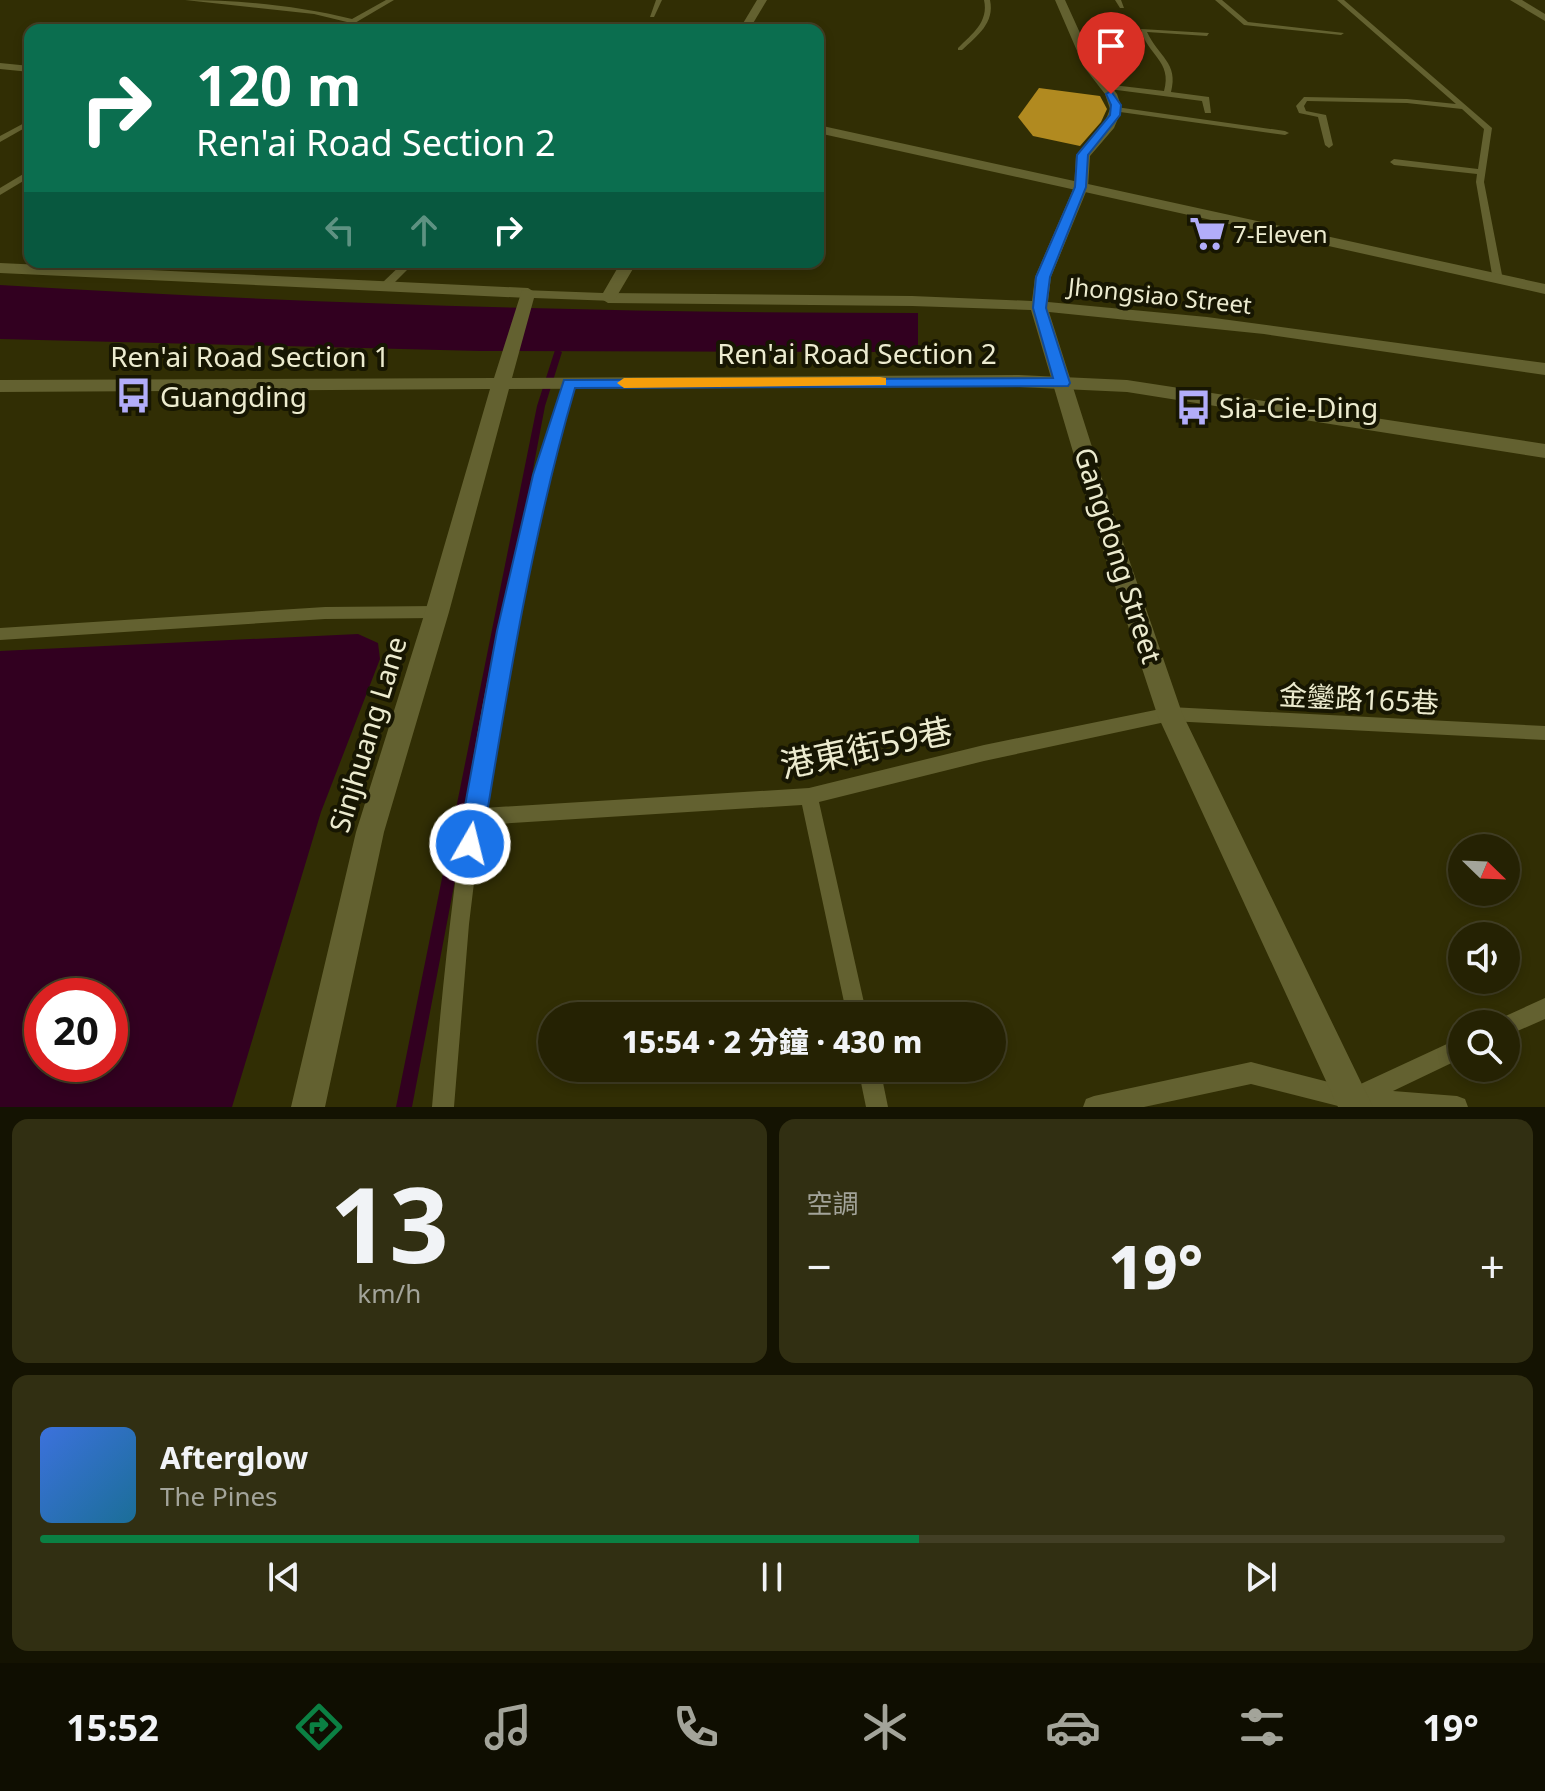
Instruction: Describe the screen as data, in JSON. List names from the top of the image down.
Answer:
{
  "streets": {
    "street": [
      "Jhongsiao Street",
      "Ren'ai Road Section 2",
      "Ren'ai Road Section 1",
      "Gangdong Street",
      "Sinjhuang Lane"
    ],
    "lane": ["金鑾路165巷", "港東街59巷"]
  },
  "crossings": [
    ["Jhongsiao Street", "Gangdong Street"],
    ["Jhongsiao Street", "Sinjhuang Lane"],
    ["Ren'ai Road Section 2", "Ren'ai Road Section 1"],
    ["Ren'ai Road Section 2", "Gangdong Street"],
    ["Ren'ai Road Section 2", "Sinjhuang Lane"],
    ["Ren'ai Road Section 1", "Sinjhuang Lane"],
    ["Gangdong Street", "金鑾路165巷"],
    ["Gangdong Street", "港東街59巷"],
    ["金鑾路165巷", "港東街59巷"]
  ],
  "places": {
    "supermarket": ["7-Eleven"],
    "bus stop": ["Guangding", "Sia-Cie-Ding"]
  },
  "north": "bottom right",
  "page": {
    "turn": ["120 m", "Ren'ai Road Section 2"],
    "limit": "20",
    "trip": "15:54 · 2 分鐘 · 430 m",
    "tile": [
      ["13", "km/h"],
      "空調"
    ],
    "heat": ["−", "19°", "+"],
    "song": ["Afterglow", "The Pines"],
    "tabs": ["15:52", "19°"]
  }
}
